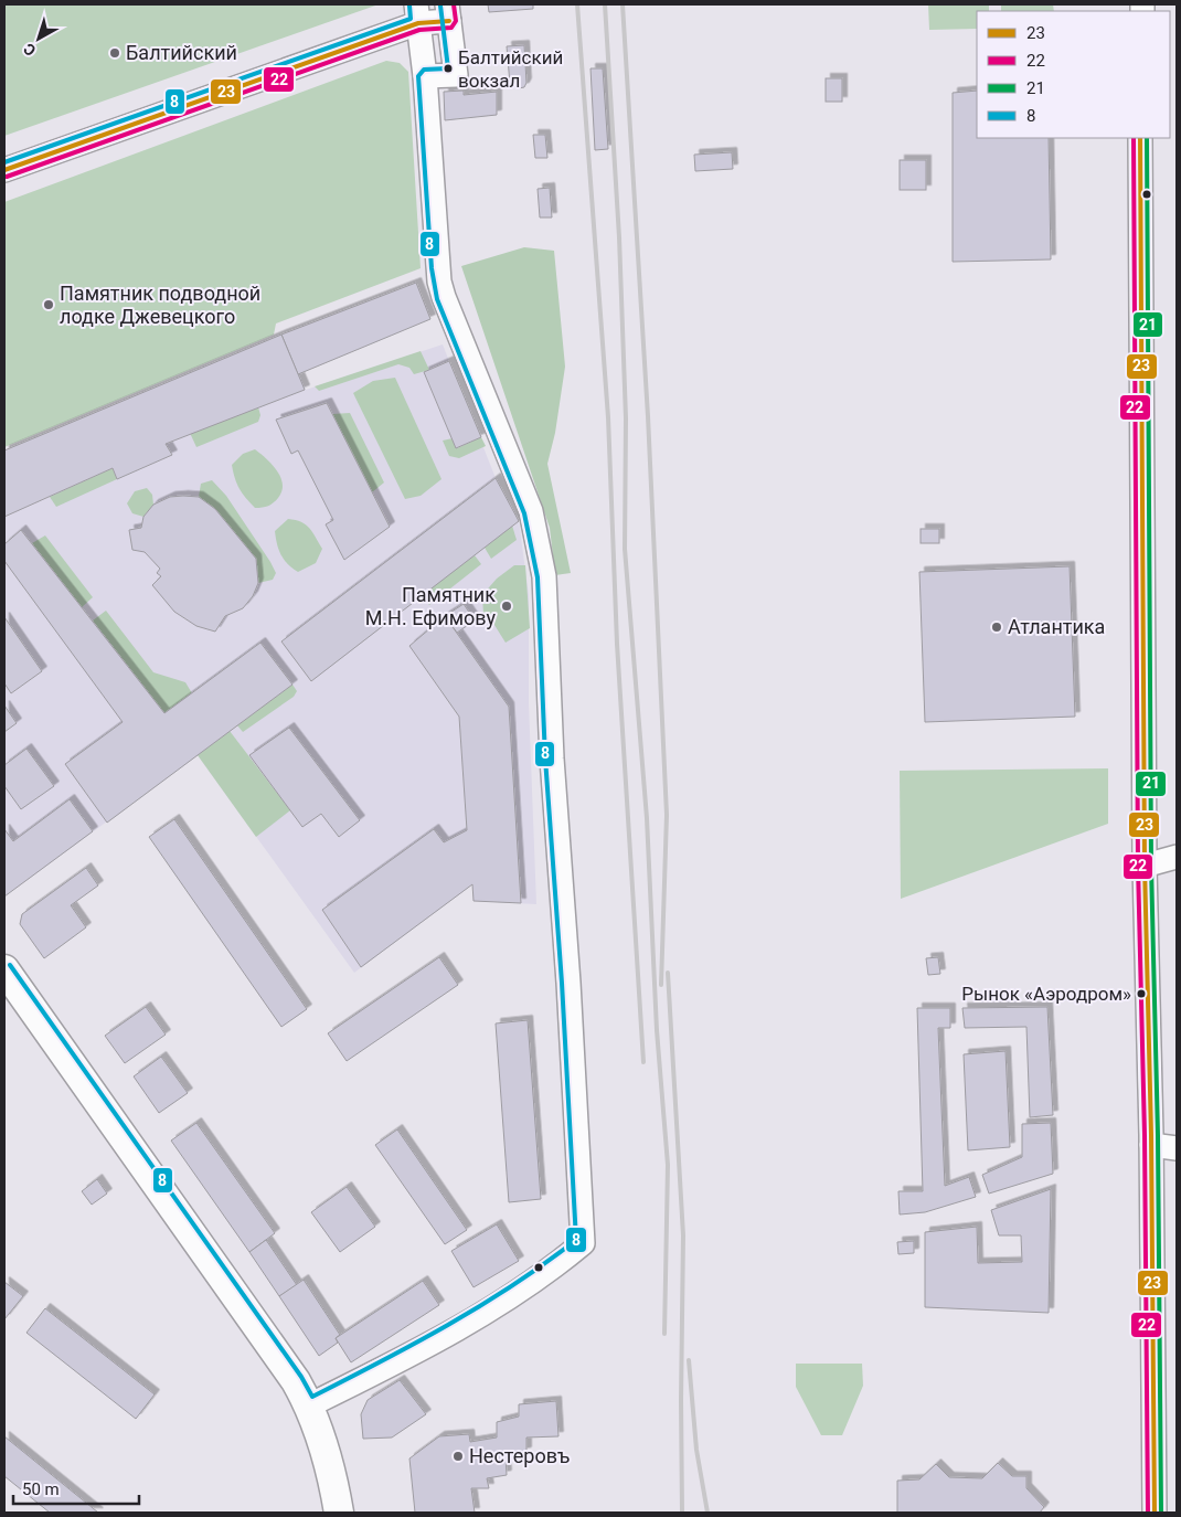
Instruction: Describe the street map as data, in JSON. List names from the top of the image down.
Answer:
{
  "places": [
    "Балтийский",
    "Балтийский вокзал",
    "Памятник подводной лодке Джевецкого",
    "Памятник М.Н. Ефимову",
    "Атлантика",
    "Рынок «Аэродром»",
    "Нестеровъ"
  ],
  "lines": [
    "transit line 22",
    "transit line 8",
    "transit line 23",
    "transit line 21"
  ],
  "legend": [
    "23",
    "22",
    "21",
    "8"
  ],
  "scale_bar": "50 m",
  "north": "bottom left"
}
